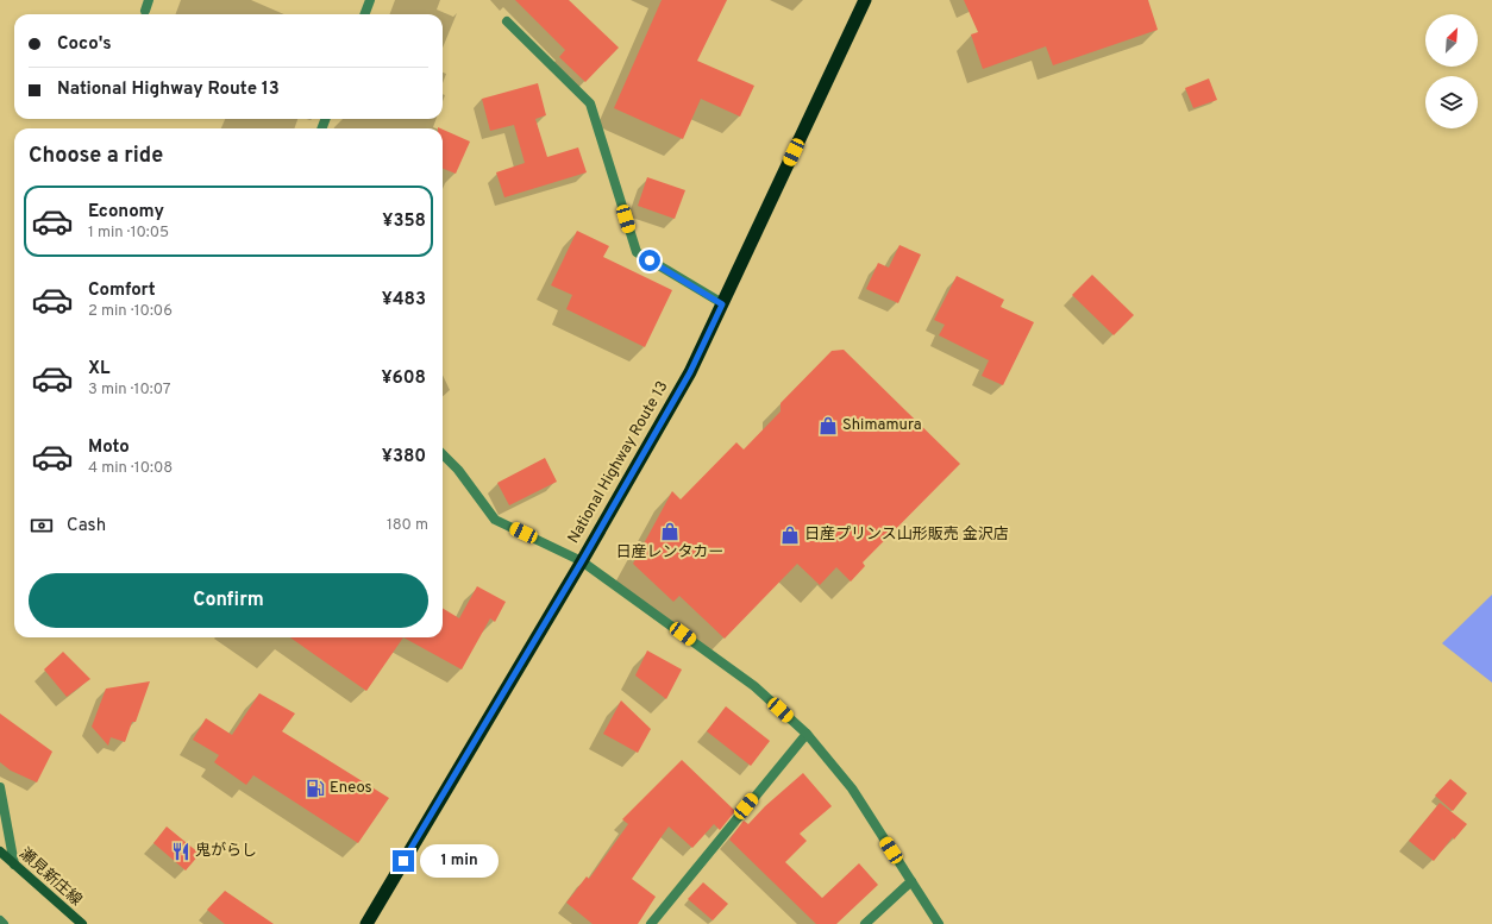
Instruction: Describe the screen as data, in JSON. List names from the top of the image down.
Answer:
{
  "streets": {
    "highway": ["National Highway Route 13"],
    "main road": ["瀬見新庄線"]
  },
  "places": {
    "shop": ["Shimamura", "日産レンタカー", "日産プリンス山形販売 金沢店"],
    "fuel station": ["Eneos"],
    "restaurant": ["鬼がらし"]
  },
  "north": "top right",
  "page": {
    "banner": ["Coco's", "National Highway Route 13"],
    "heading": "Choose a ride",
    "list": [
      {
        "name": "Economy",
        "note": "1 min · 10:05",
        "value": "¥358"
      },
      {
        "name": "Comfort",
        "note": "2 min · 10:06",
        "value": "¥483"
      },
      {
        "name": "XL",
        "note": "3 min · 10:07",
        "value": "¥608"
      },
      {
        "name": "Moto",
        "note": "4 min · 10:08",
        "value": "¥380"
      }
    ],
    "pay": ["Cash", "180 m"],
    "buttons": "Confirm",
    "bubble": "1 min"
  }
}
